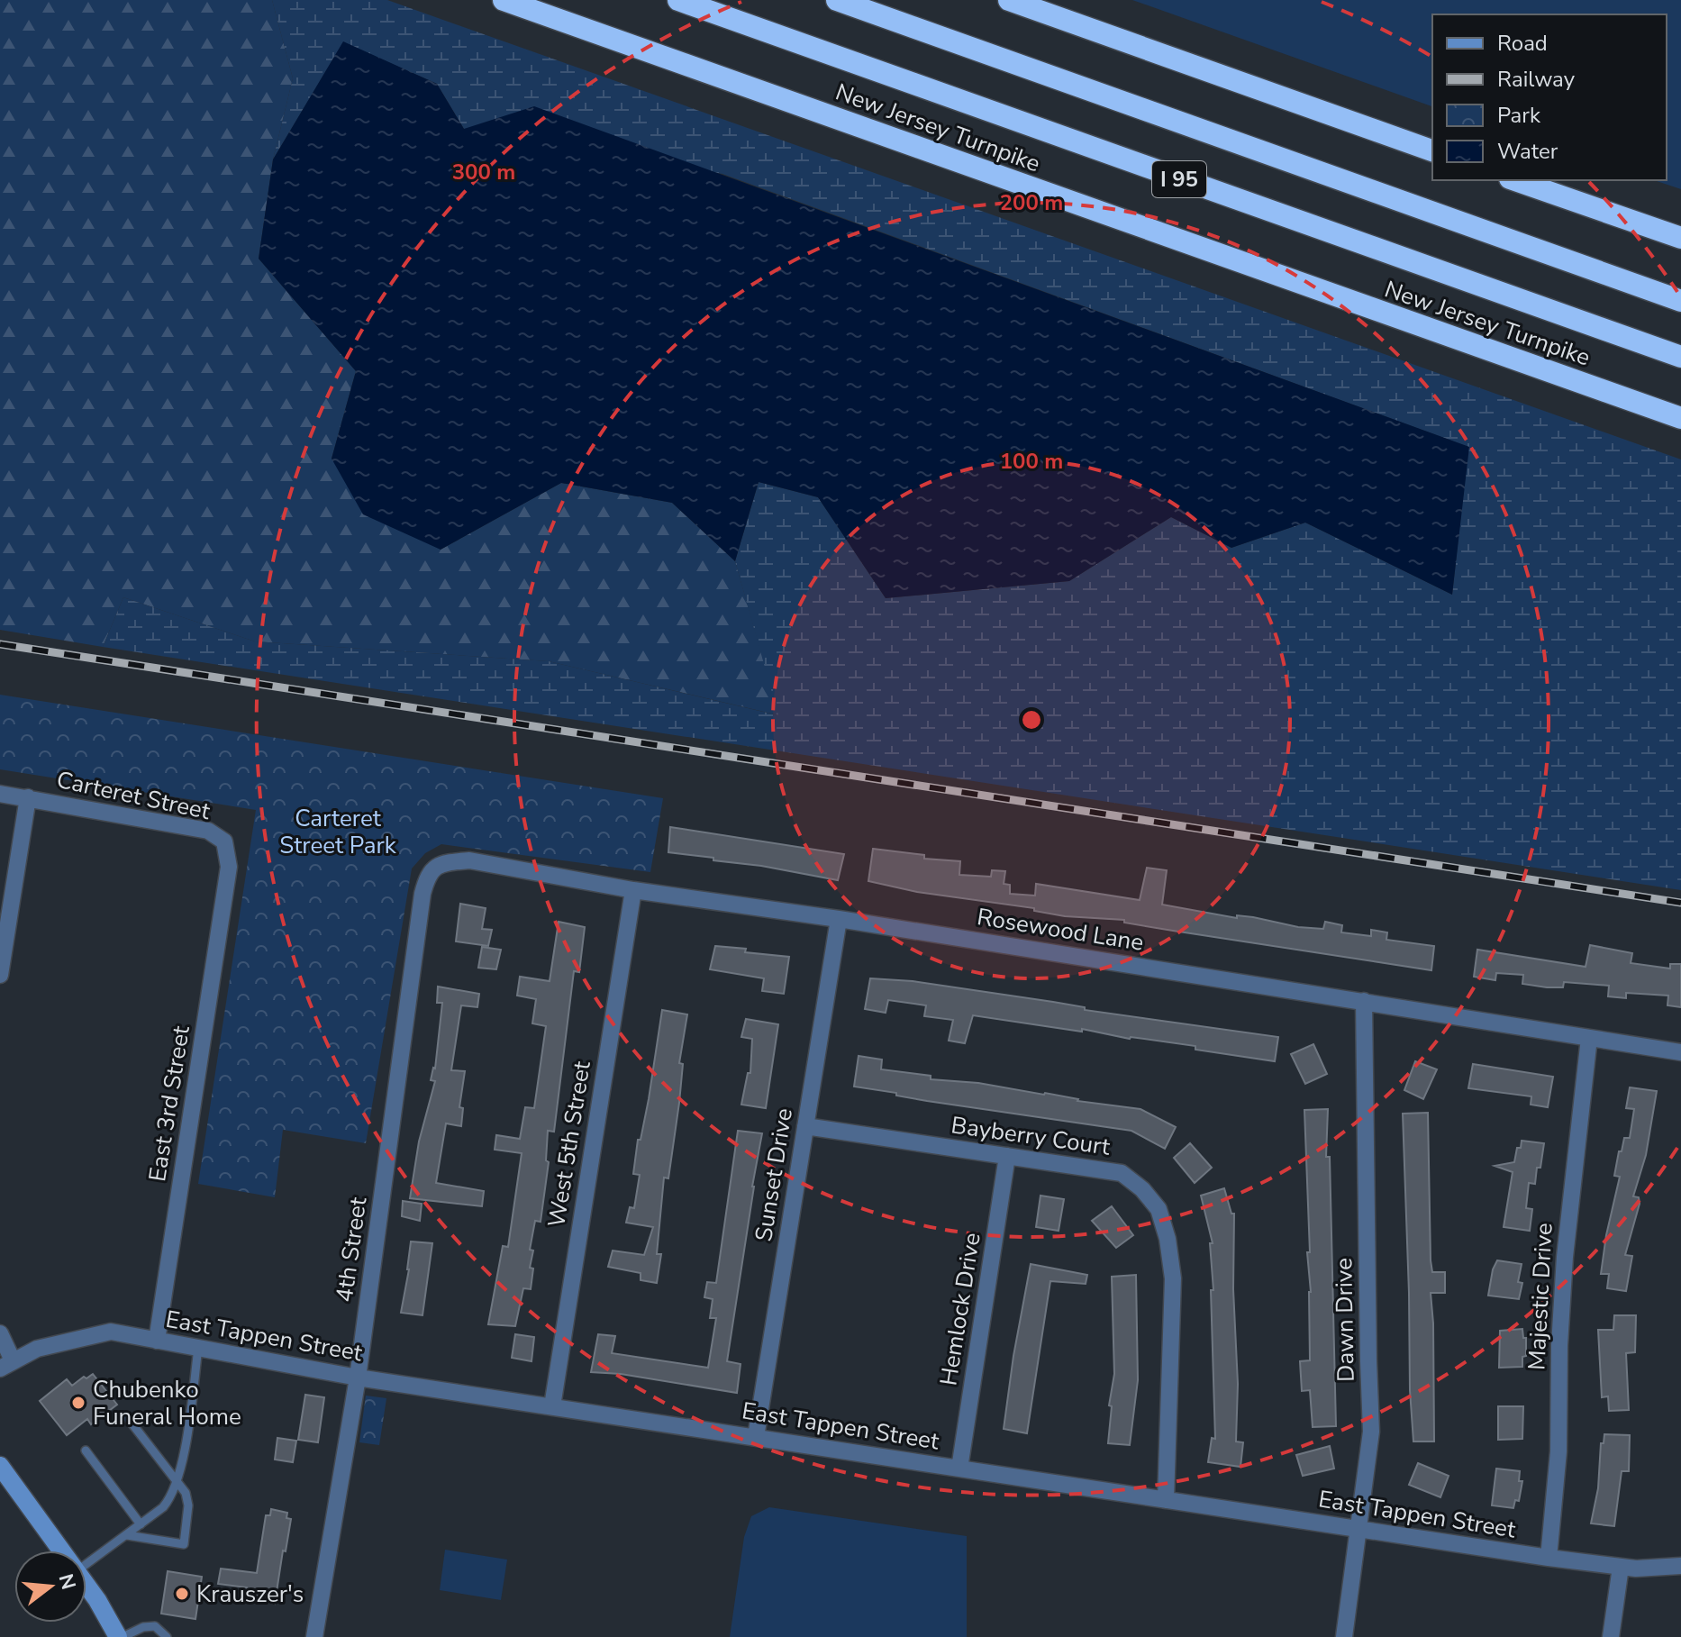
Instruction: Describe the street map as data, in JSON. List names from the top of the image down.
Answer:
{
  "streets": {
    "highway": ["New Jersey Turnpike", "I 95"],
    "street": [
      "Carteret Street",
      "Rosewood Lane",
      "East 3rd Street",
      "Bayberry Court",
      "West 5th Street",
      "Sunset Drive",
      "4th Street",
      "Majestic Drive",
      "Hemlock Drive",
      "Dawn Drive",
      "East Tappen Street"
    ]
  },
  "crossings": [
    ["Carteret Street", "East 3rd Street"],
    ["Rosewood Lane", "West 5th Street"],
    ["Rosewood Lane", "Sunset Drive"],
    ["Rosewood Lane", "4th Street"],
    ["Rosewood Lane", "Majestic Drive"],
    ["Rosewood Lane", "Dawn Drive"],
    ["East 3rd Street", "East Tappen Street"],
    ["Bayberry Court", "Sunset Drive"],
    ["Bayberry Court", "Hemlock Drive"],
    ["Bayberry Court", "East Tappen Street"],
    ["West 5th Street", "East Tappen Street"],
    ["Sunset Drive", "East Tappen Street"],
    ["4th Street", "East Tappen Street"],
    ["Majestic Drive", "East Tappen Street"],
    ["Hemlock Drive", "East Tappen Street"],
    ["Dawn Drive", "East Tappen Street"]
  ],
  "parks": ["Carteret Street Park"],
  "places": ["Chubenko Funeral Home", "Krauszer's"],
  "legend": [
    "Road",
    "Railway",
    "Park",
    "Water"
  ],
  "north": "right",
  "rings": ["300 m", "200 m", "100 m"]
}
